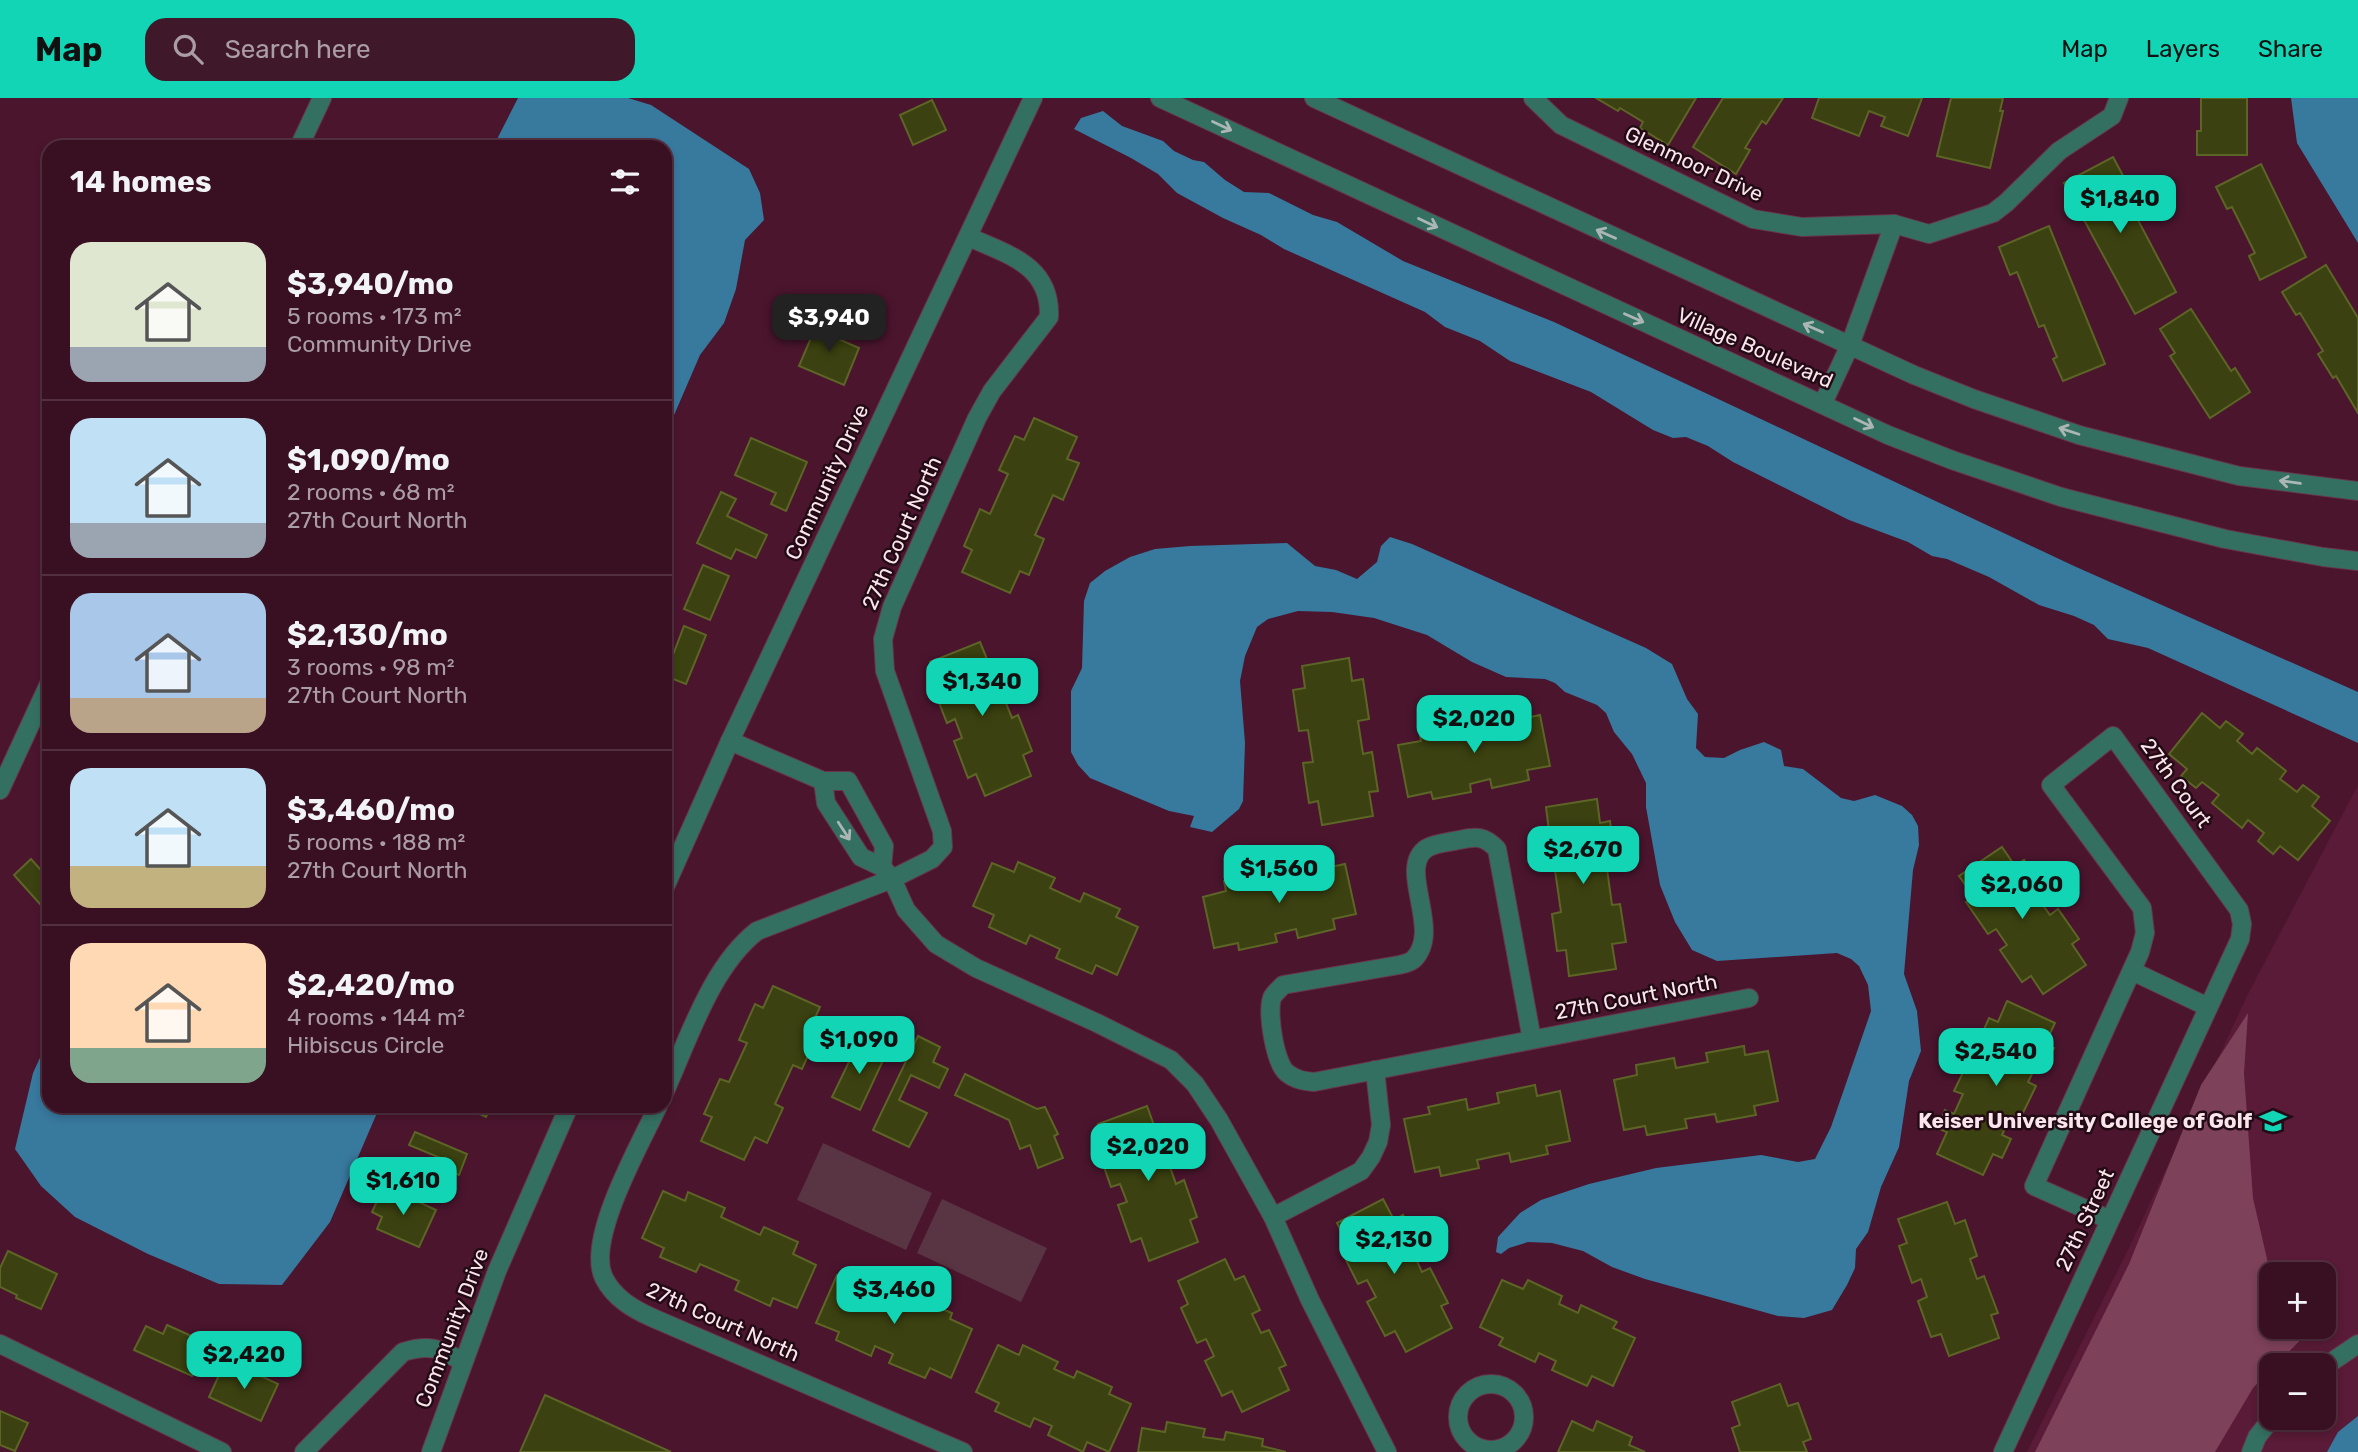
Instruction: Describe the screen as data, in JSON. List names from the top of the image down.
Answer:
{
  "streets": {
    "street": [
      "Glenmoor Drive",
      "Village Boulevard",
      "Community Drive",
      "27th Court North",
      "27th Court",
      "27th Street"
    ]
  },
  "crossings": [
    ["Community Drive", "27th Court North"],
    ["27th Court", "27th Street"]
  ],
  "places": {
    "school or university": ["Keiser University College of Golf"]
  },
  "page": {
    "header": "Map",
    "search": "Search here",
    "nav": ["Map", "Layers", "Share"],
    "heading": "14 homes",
    "price": [
      "$1,840",
      "$3,940",
      "$1,340",
      "$2,020",
      "$2,670",
      "$1,560",
      "$2,060",
      "$1,090",
      "$2,540",
      "$2,020",
      "$1,610",
      "$2,130",
      "$3,460",
      "$2,420"
    ],
    "list": [
      {
        "name": "$3,940/mo",
        "note": "5 rooms · 173 m² · Community Drive"
      },
      {
        "name": "$1,090/mo",
        "note": "2 rooms · 68 m² · 27th Court North"
      },
      {
        "name": "$2,130/mo",
        "note": "3 rooms · 98 m² · 27th Court North"
      },
      {
        "name": "$3,460/mo",
        "note": "5 rooms · 188 m² · 27th Court North"
      },
      {
        "name": "$2,420/mo",
        "note": "4 rooms · 144 m² · Hibiscus Circle"
      }
    ],
    "map_buttons": ["+", "−"]
  }
}
